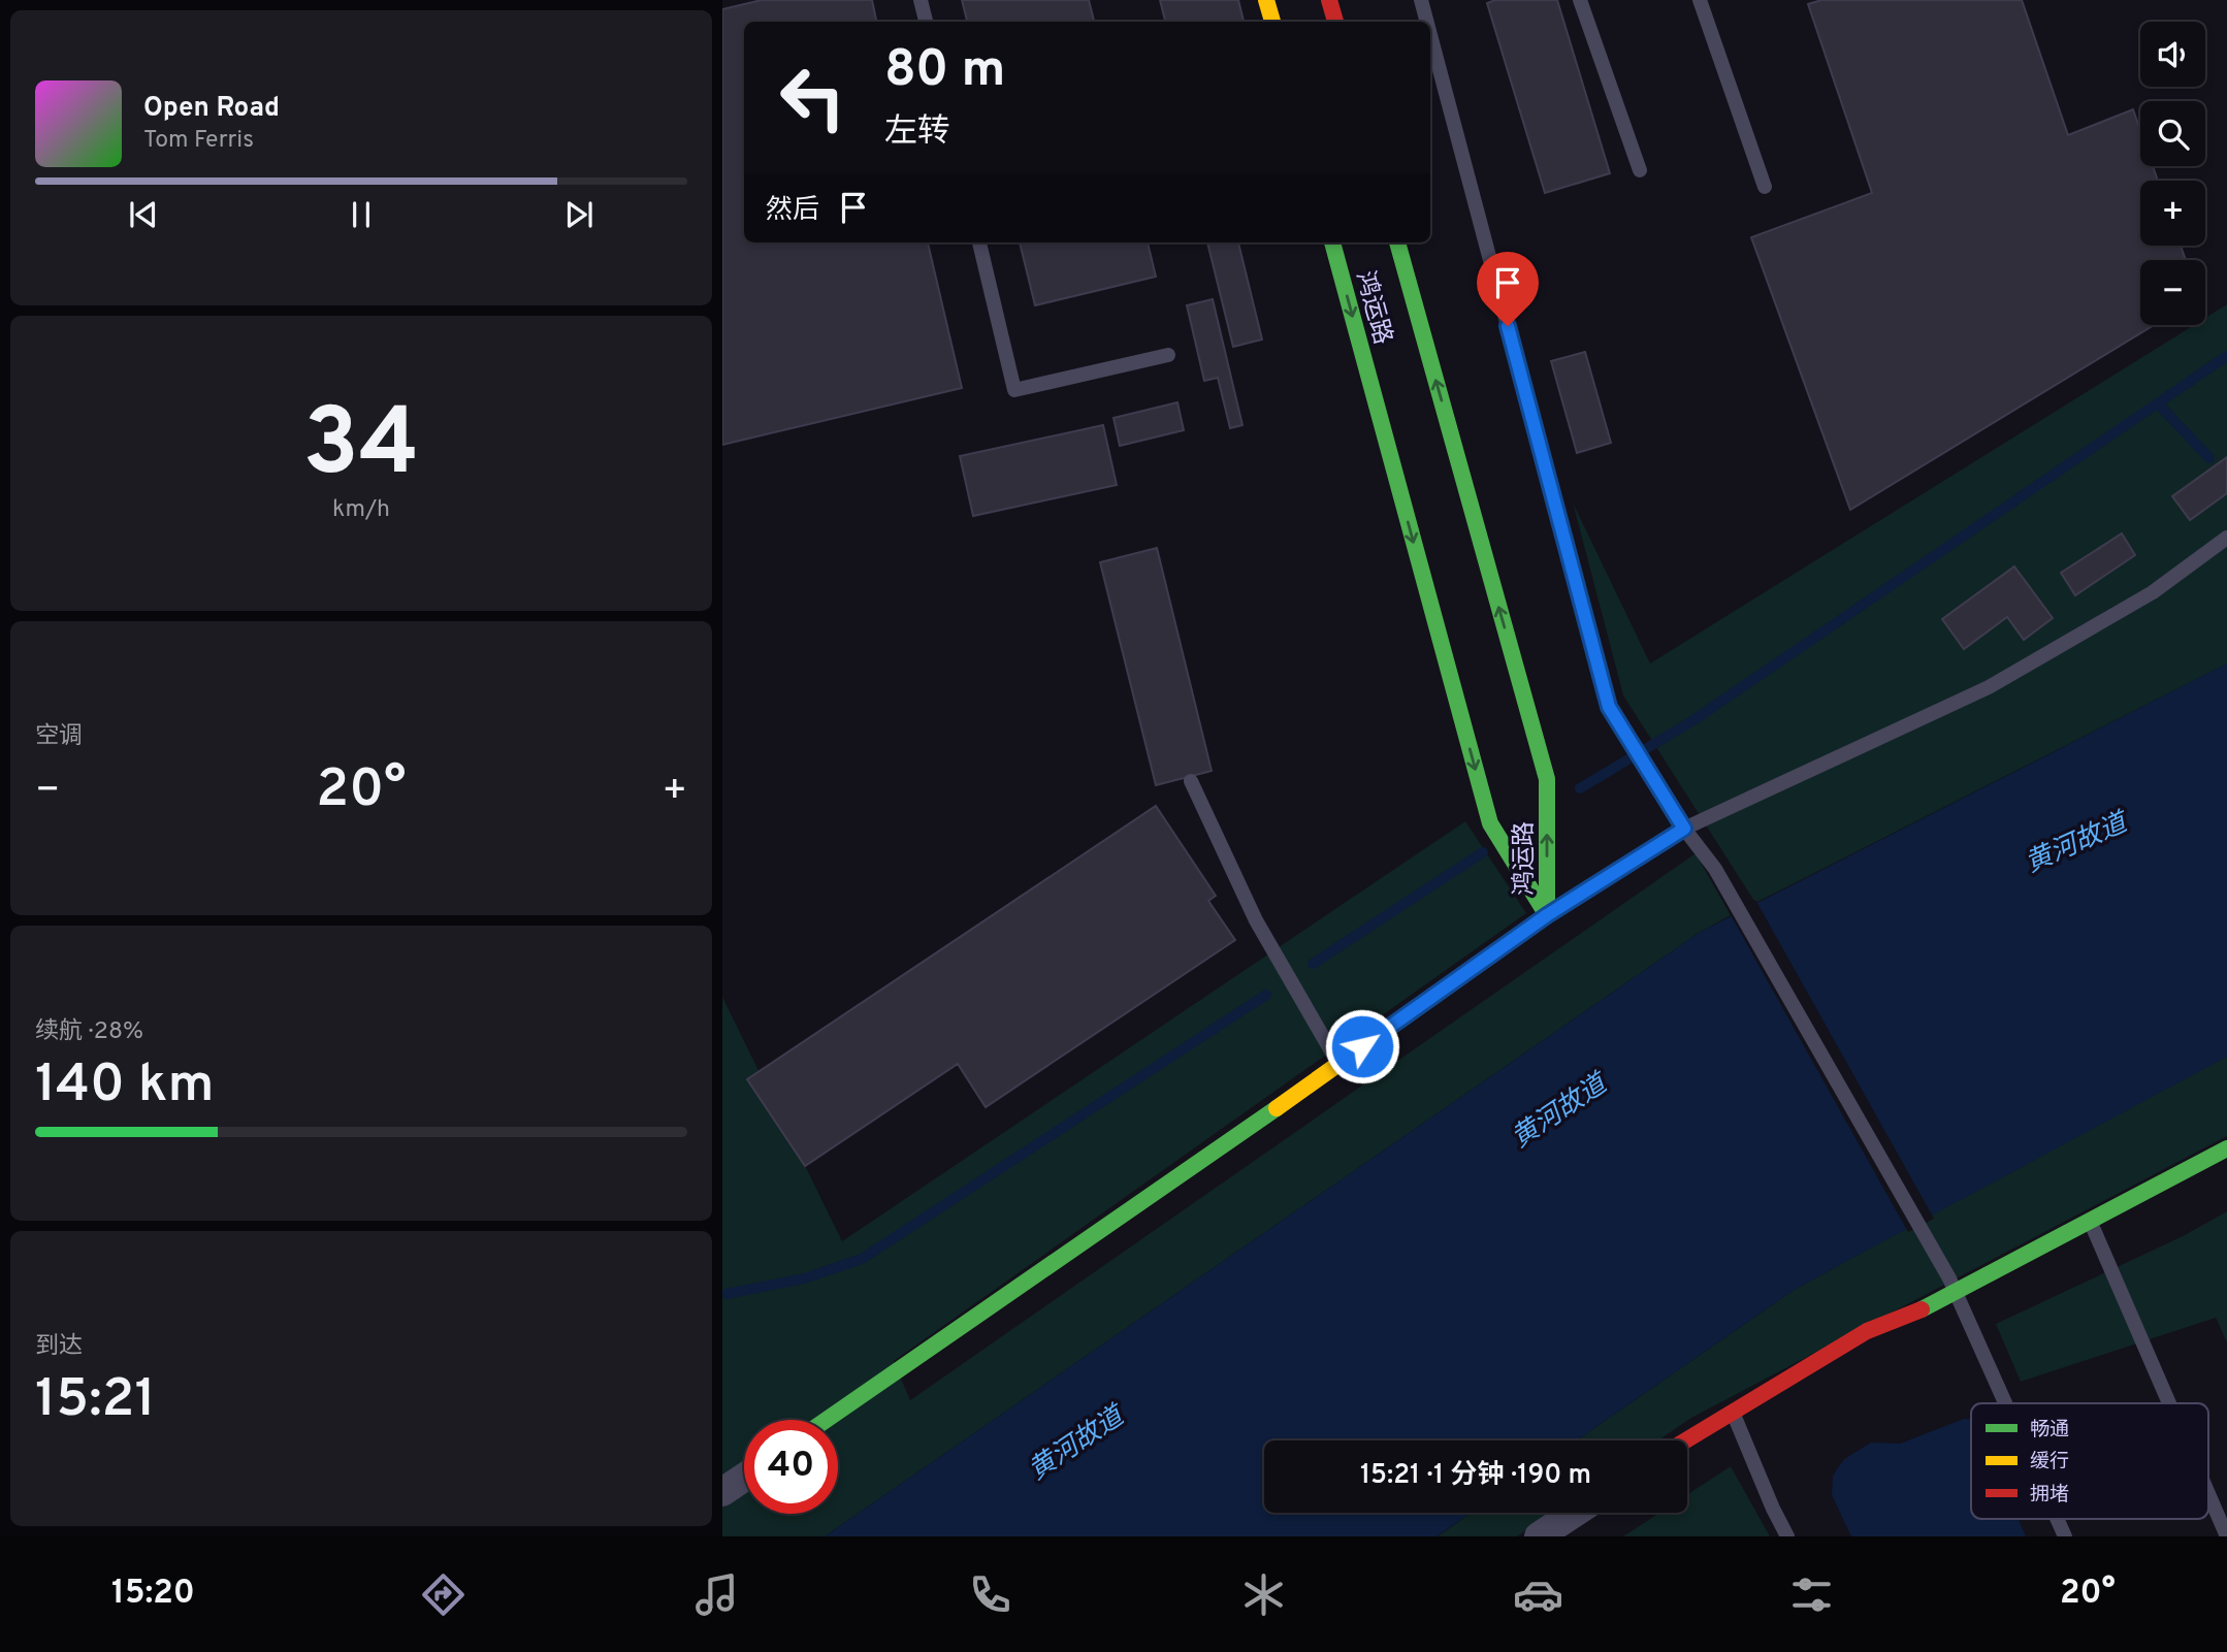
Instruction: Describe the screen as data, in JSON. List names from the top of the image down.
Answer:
{
  "streets": {
    "street": ["鸿运路"]
  },
  "water": ["黄河故道"],
  "legend": ["畅通", "缓行", "拥堵"],
  "page": {
    "map_buttons": ["+", "−"],
    "turn": ["80 m", "左转"],
    "song": ["Open Road", "Tom Ferris"],
    "then": "然后",
    "tile": [
      ["34", "km/h"],
      "空调",
      ["续航 · 28%", "140 km"],
      ["到达", "15:21"]
    ],
    "heat": ["−", "20°", "+"],
    "limit": "40",
    "trip": "15:21 · 1 分钟 · 190 m",
    "tabs": ["15:20", "20°"]
  }
}
